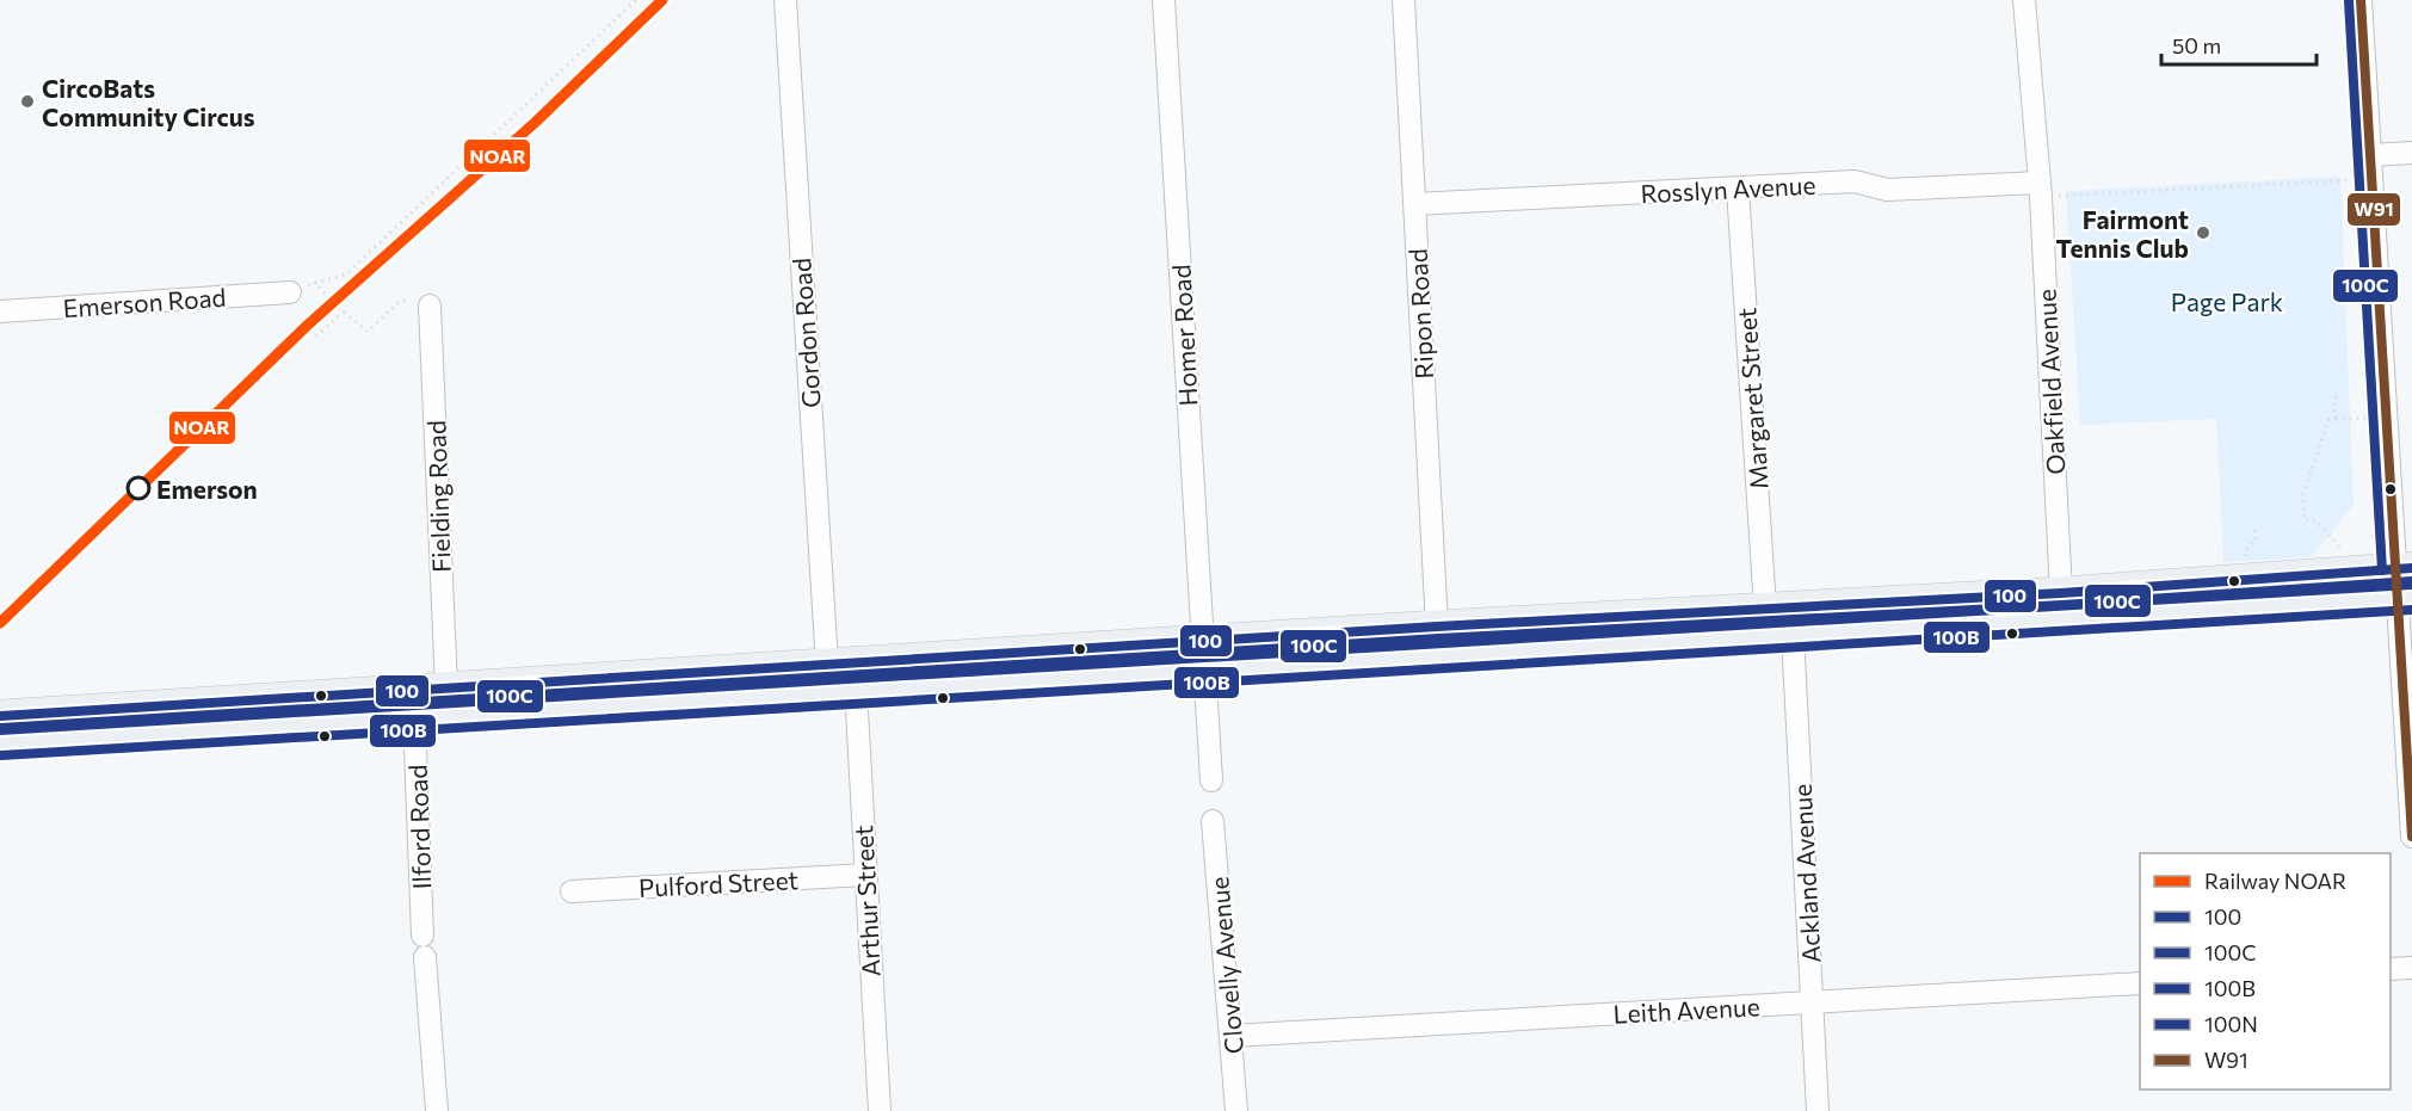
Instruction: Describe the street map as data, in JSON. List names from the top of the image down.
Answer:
{
  "streets": {
    "street": [
      "Rosslyn Avenue",
      "Emerson Road",
      "Ripon Road",
      "Gordon Road",
      "Homer Road",
      "Oakfield Avenue",
      "Margaret Street",
      "Fielding Road",
      "Ilford Road",
      "Ackland Avenue",
      "Pulford Street",
      "Arthur Street",
      "Clovelly Avenue",
      "Leith Avenue"
    ]
  },
  "crossings": [
    ["Rosslyn Avenue", "Ripon Road"],
    ["Rosslyn Avenue", "Oakfield Avenue"],
    ["Rosslyn Avenue", "Margaret Street"],
    ["Ackland Avenue", "Leith Avenue"],
    ["Pulford Street", "Arthur Street"],
    ["Clovelly Avenue", "Leith Avenue"]
  ],
  "parks": ["Page Park"],
  "places": ["CircoBats Community Circus", "Fairmont Tennis Club", "Emerson"],
  "lines": [
    "rail line NOAR",
    "transit line W91",
    "transit line 100C",
    "transit line 100",
    "transit line 100N",
    "transit line 100B"
  ],
  "legend": [
    "Railway NOAR",
    "100",
    "100C",
    "100B",
    "100N",
    "W91"
  ],
  "scale_bar": "50 m"
}
